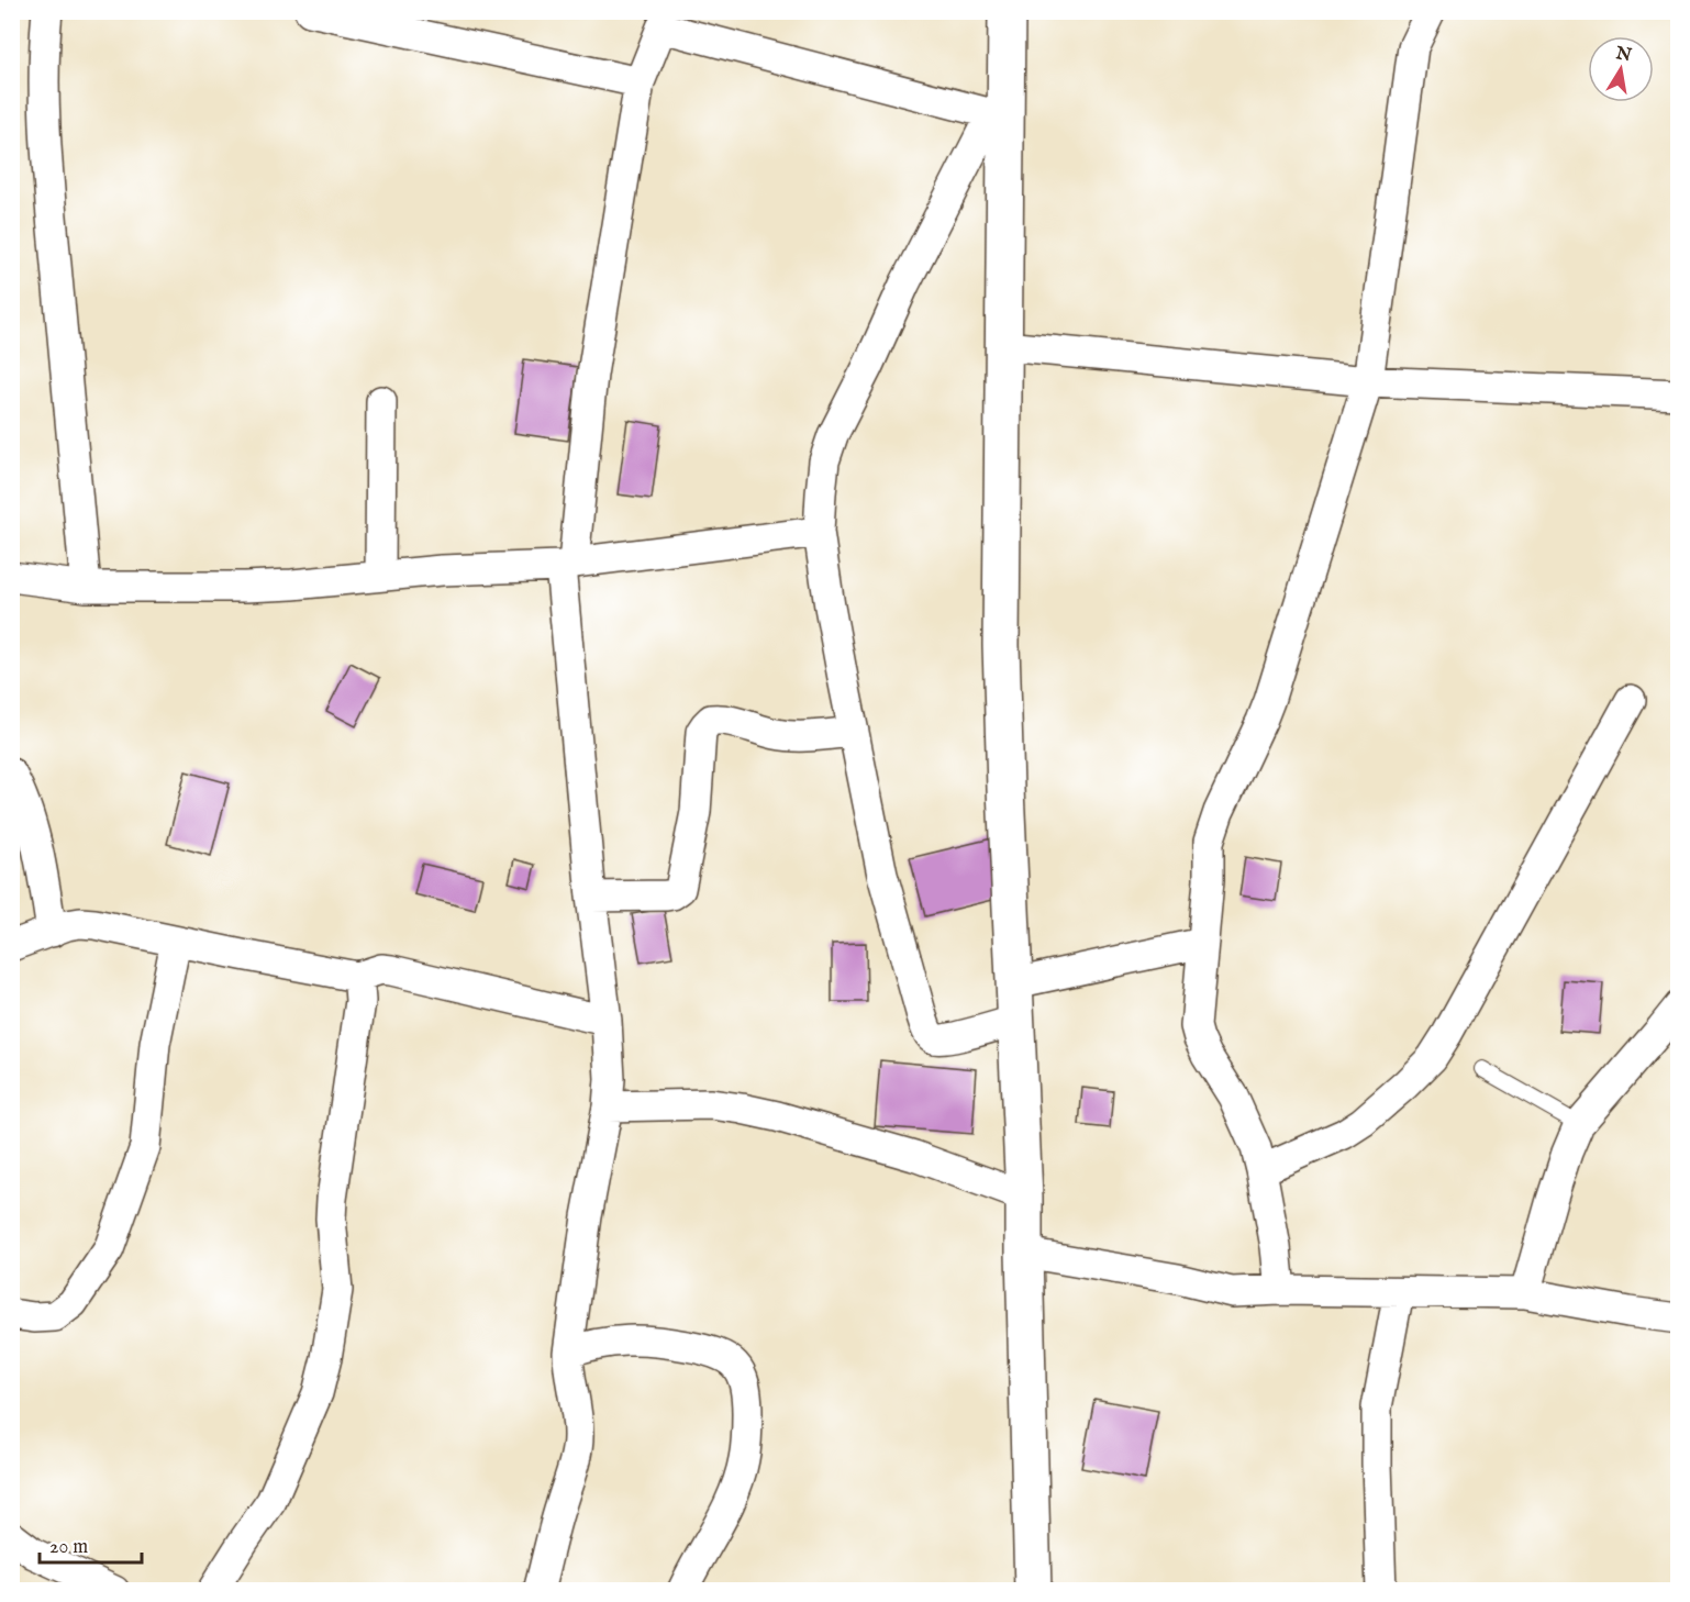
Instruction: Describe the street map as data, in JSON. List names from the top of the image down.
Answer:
{
  "scale_bar": "20 m",
  "north": "top"
}
